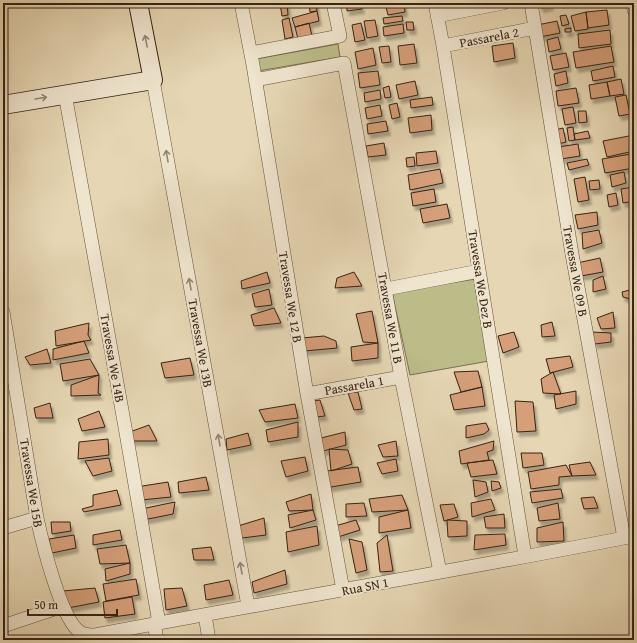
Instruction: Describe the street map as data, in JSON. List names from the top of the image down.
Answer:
{
  "streets": {
    "main road": ["Travessa We 13B"],
    "street": [
      "Passarela 2",
      "Travessa We 09 B",
      "Travessa We Dez B",
      "Travessa We 12 B",
      "Travessa We 11 B",
      "Travessa We 14B",
      "Passarela 1",
      "Travessa We 15B",
      "Rua SN 1"
    ]
  },
  "crossings": [
    ["Passarela 2", "Travessa We 09 B"],
    ["Passarela 2", "Travessa We Dez B"],
    ["Travessa We 09 B", "Rua SN 1"],
    ["Travessa We Dez B", "Rua SN 1"],
    ["Travessa We 12 B", "Travessa We 11 B"],
    ["Travessa We 12 B", "Passarela 1"],
    ["Travessa We 12 B", "Rua SN 1"],
    ["Travessa We 11 B", "Passarela 1"],
    ["Travessa We 11 B", "Rua SN 1"],
    ["Travessa We 13B", "Rua SN 1"],
    ["Travessa We 14B", "Rua SN 1"],
    ["Travessa We 15B", "Rua SN 1"]
  ],
  "one_way": ["Travessa We 13B"],
  "scale_bar": "50 m"
}
